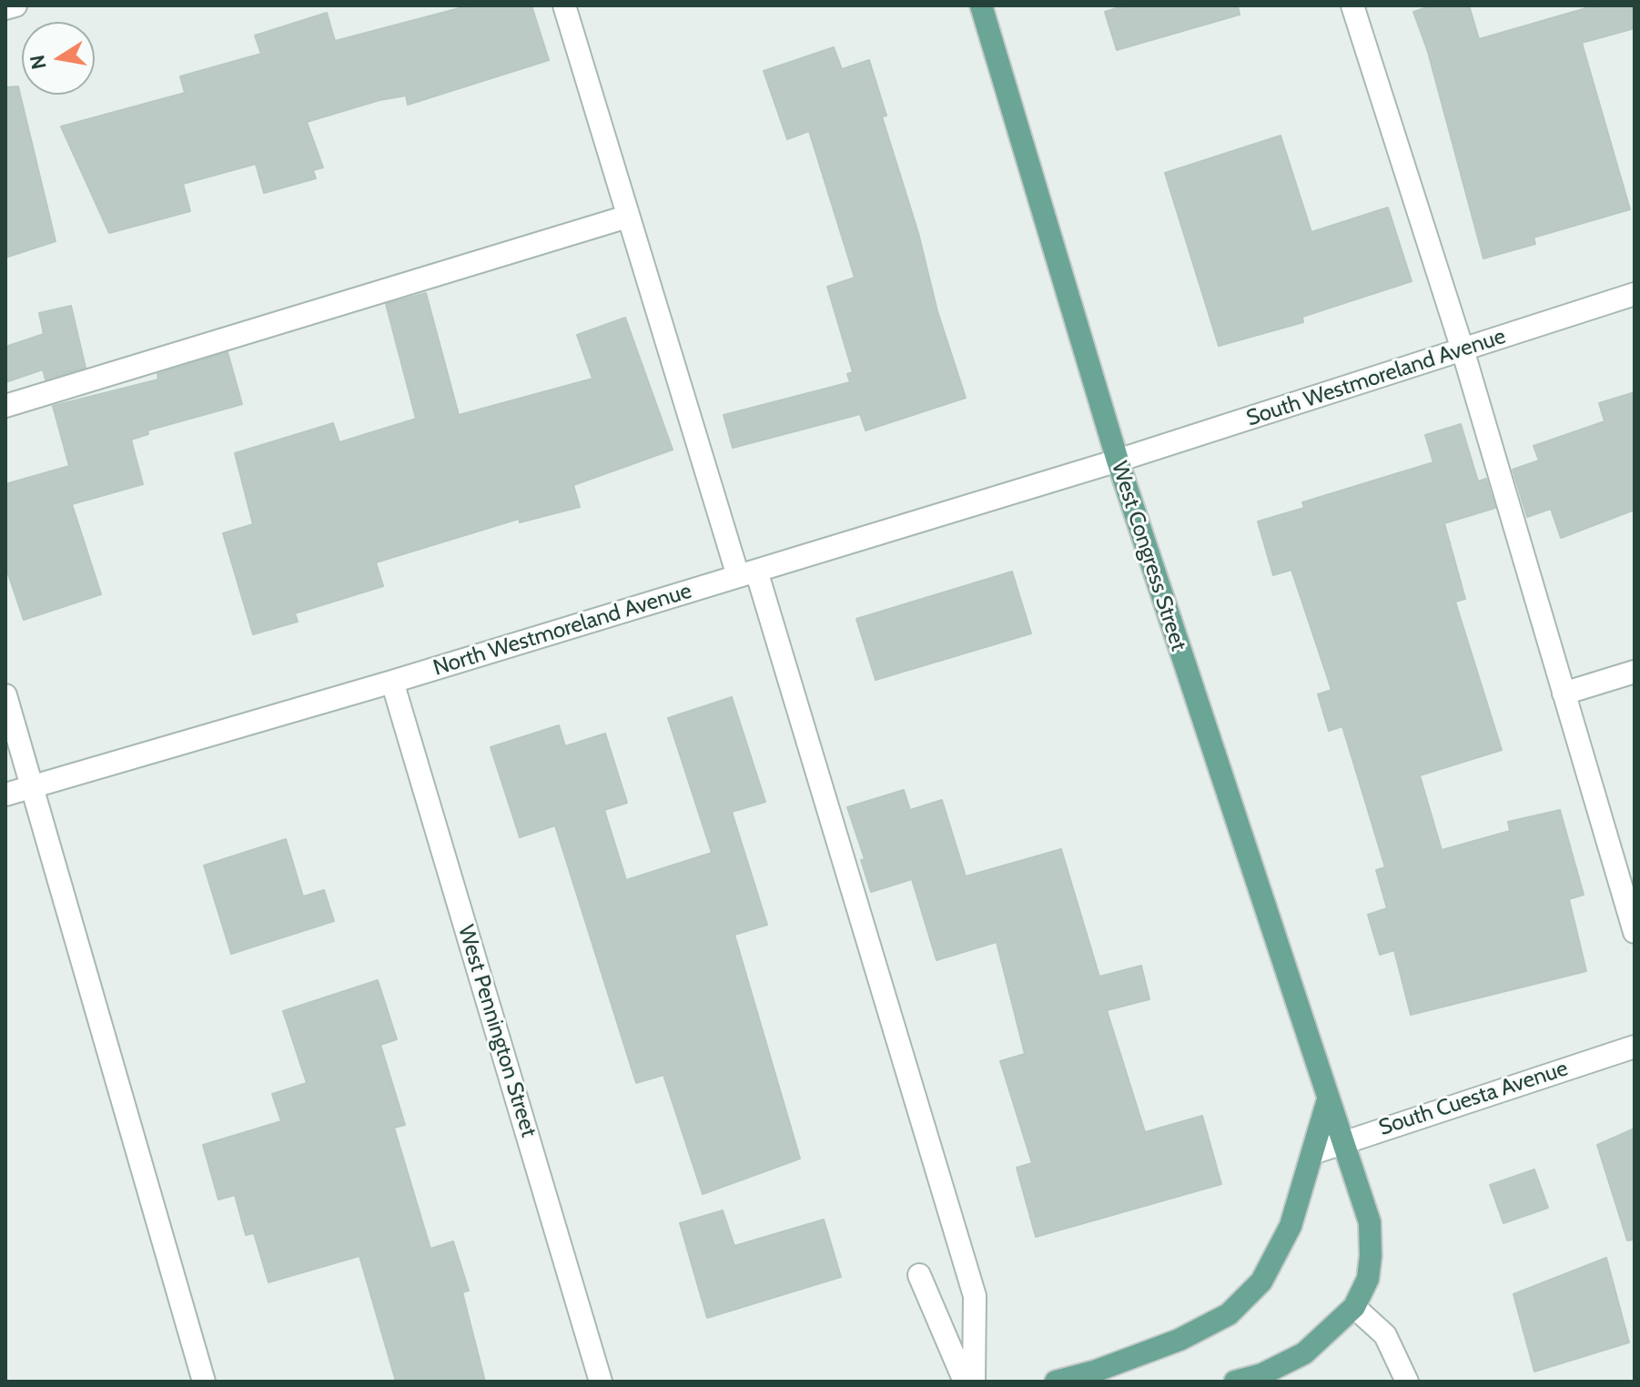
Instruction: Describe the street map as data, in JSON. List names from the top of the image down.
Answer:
{
  "streets": {
    "main road": ["West Congress Street"],
    "street": [
      "South Westmoreland Avenue",
      "North Westmoreland Avenue",
      "West Pennington Street",
      "South Cuesta Avenue"
    ]
  },
  "crossings": [
    ["South Westmoreland Avenue", "West Congress Street"],
    ["South Westmoreland Avenue", "North Westmoreland Avenue"],
    ["West Congress Street", "North Westmoreland Avenue"],
    ["West Congress Street", "South Cuesta Avenue"],
    ["North Westmoreland Avenue", "West Pennington Street"]
  ],
  "north": "left"
}
